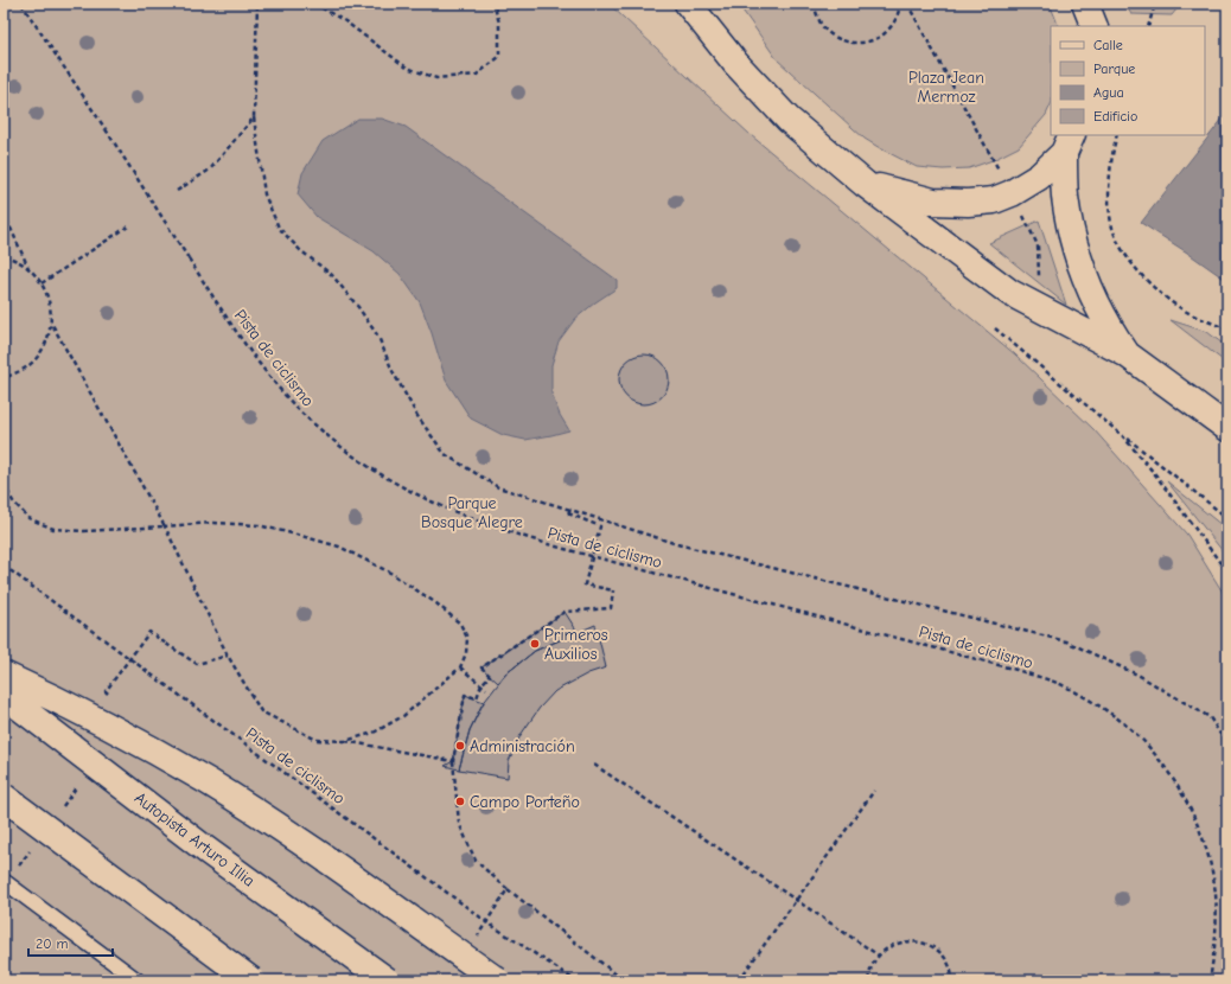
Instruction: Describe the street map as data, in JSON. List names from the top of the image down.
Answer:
{
  "streets": {
    "main road": ["Autopista Arturo Illia"],
    "path": ["Pista de ciclismo"]
  },
  "parks": ["Plaza Jean Mermoz", "Parque Bosque Alegre"],
  "places": ["Primeros Auxilios", "Administración", "Campo Porteño"],
  "legend": [
    "Calle",
    "Parque",
    "Agua",
    "Edificio"
  ],
  "scale_bar": "20 m"
}
